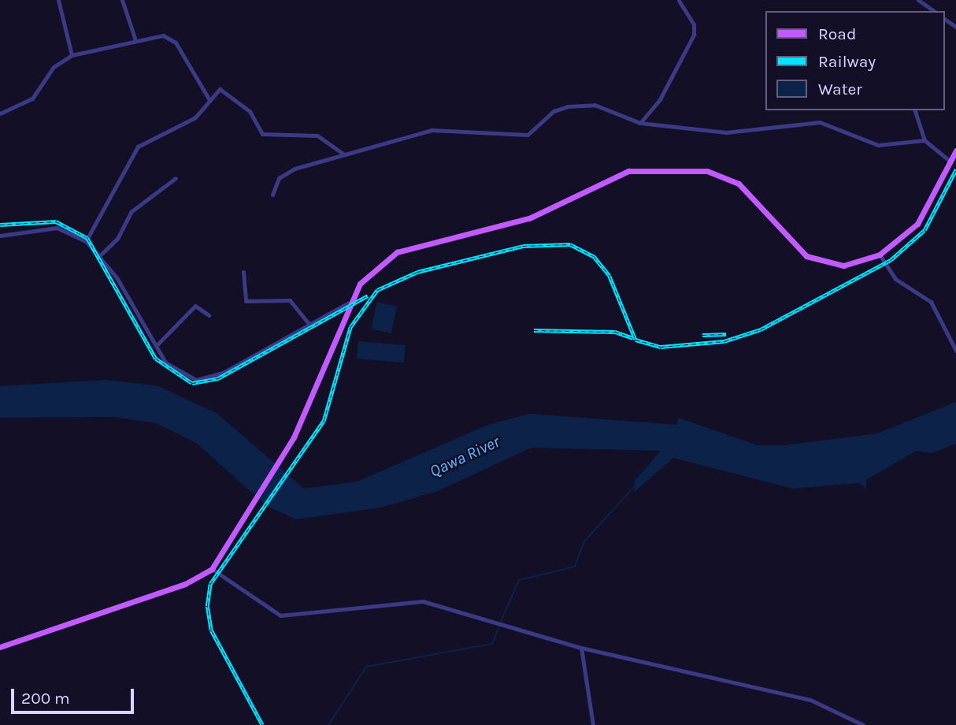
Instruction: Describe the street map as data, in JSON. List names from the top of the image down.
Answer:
{
  "water": ["Qawa River"],
  "legend": ["Road", "Railway", "Water"],
  "scale_bar": "200 m"
}
